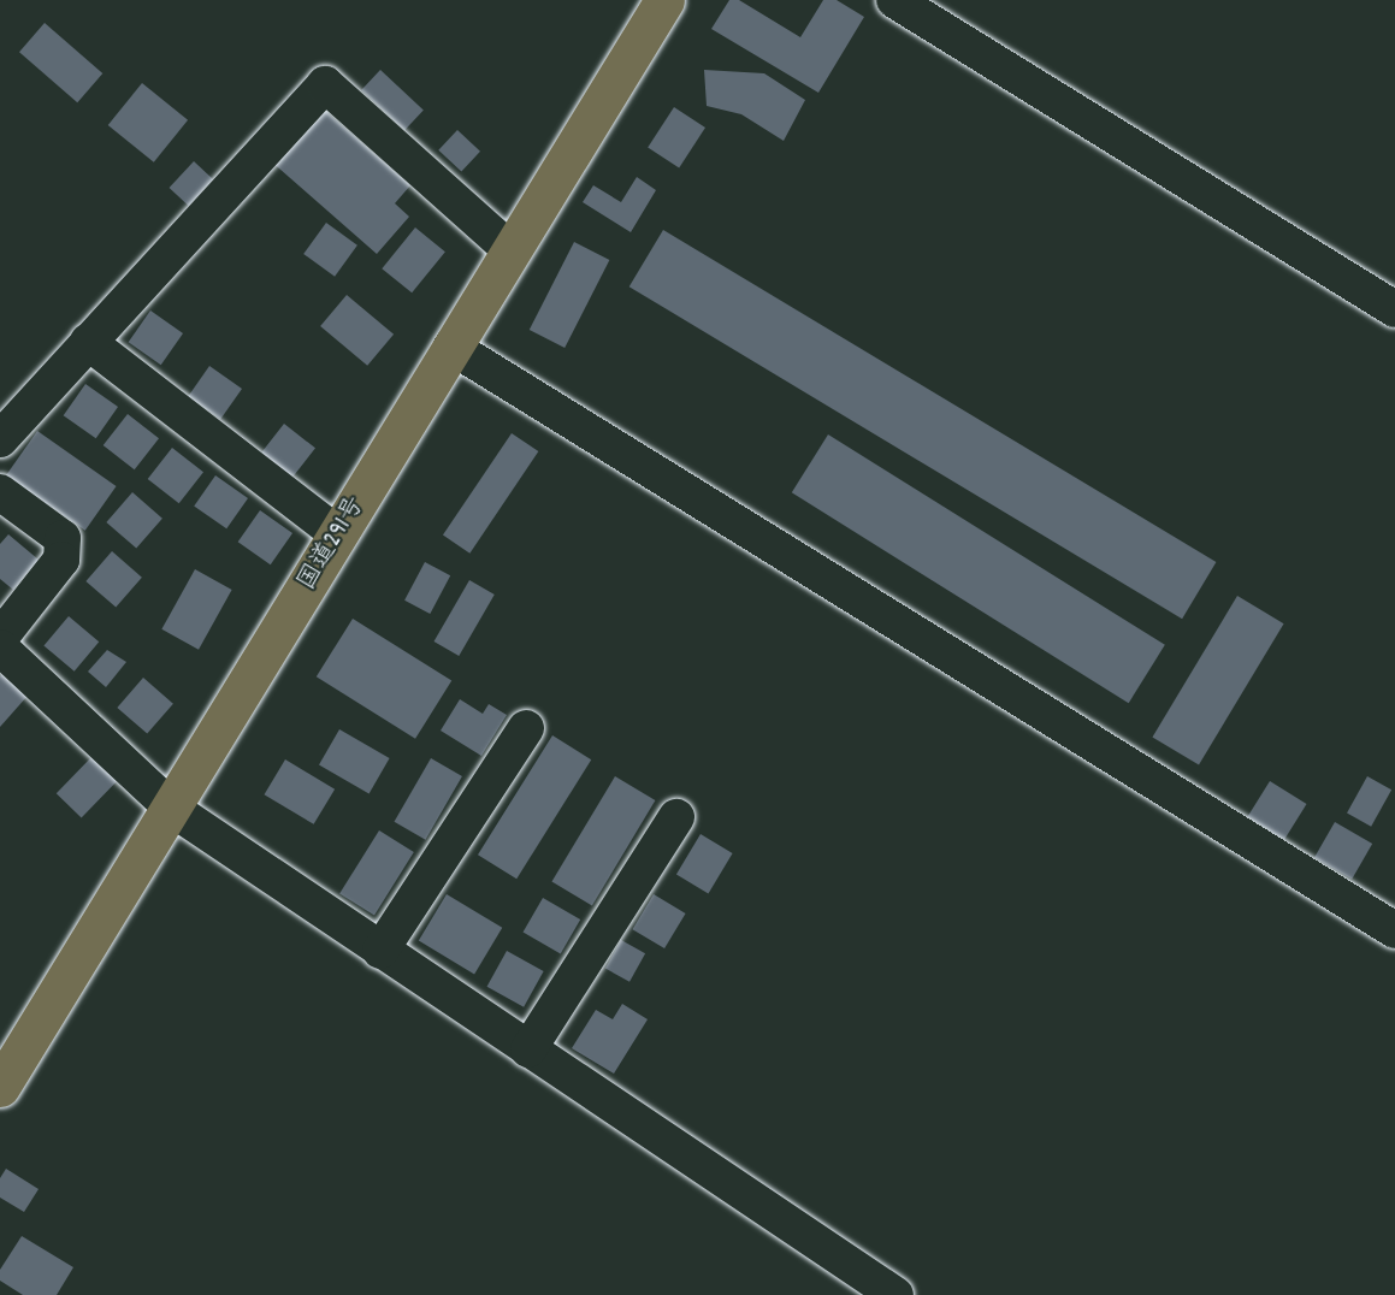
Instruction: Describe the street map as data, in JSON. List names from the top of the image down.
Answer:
{
  "streets": {
    "highway": ["国道291号"]
  }
}
